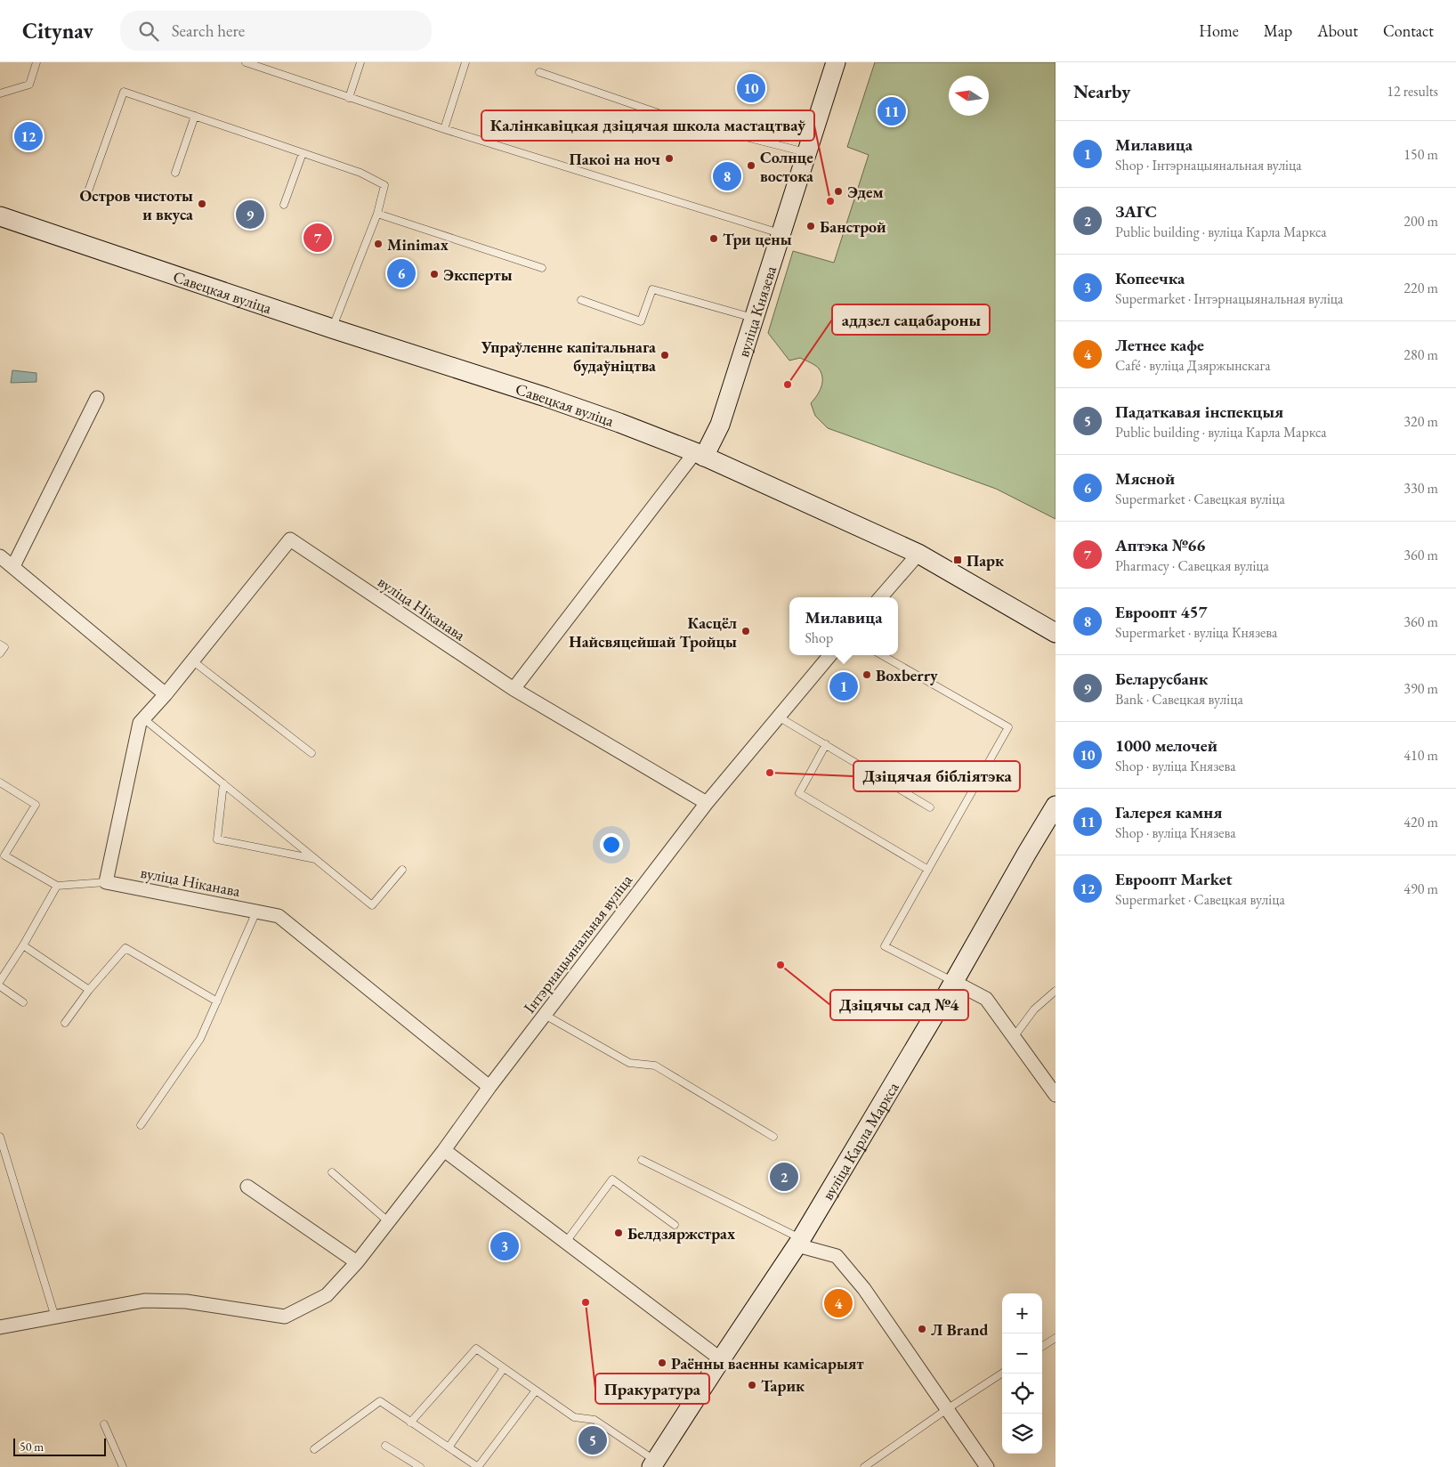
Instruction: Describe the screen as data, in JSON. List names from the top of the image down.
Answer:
{
  "streets": {
    "main road": ["Савецкая вуліца", "вуліца Князева", "вуліца Карла Маркса"],
    "street": ["вуліца Ніканава", "Інтэрнацыянальная вуліца"]
  },
  "crossings": [
    ["Савецкая вуліца", "вуліца Князева"],
    ["вуліца Ніканава", "Інтэрнацыянальная вуліца"]
  ],
  "places": {
    "other": [
      "Пакоі на ноч",
      "Солнце востока",
      "Эдем",
      "Калінкавіцкая дзіцячая школа мастацтваў",
      "Остров чистоты и вкуса",
      "Банстрой",
      "Три цены",
      "Minimax",
      "Эксперты",
      "Упраўленне капітальнага будаўніцтва",
      "аддзел сацабароны",
      "Касцёл Найсвяцейшай Тройцы",
      "Boxberry",
      "Дзіцячая бібліятэка",
      "Дзіцячы сад №4",
      "Белдзяржстрах",
      "Пракуратура",
      "Л Brand",
      "Раённы ваенны камісарыят",
      "Тарик"
    ],
    "transit": ["Парк"]
  },
  "scale_bar": "50 m",
  "north": "left",
  "page": {
    "header": "Citynav",
    "search": "Search here",
    "nav": [
      "Home",
      "Map",
      "About",
      "Contact"
    ],
    "heading": ["Nearby", "12 results"],
    "pins": [
      "10",
      "11",
      "12",
      "8",
      "9",
      "7",
      "6",
      "1",
      "2",
      "3",
      "4",
      "5"
    ],
    "list": [
      {
        "mark": "1",
        "name": "Милавица",
        "note": "Shop · Інтэрнацыянальная вуліца",
        "value": "150 m"
      },
      {
        "mark": "2",
        "name": "ЗАГС",
        "note": "Public building · вуліца Карла Маркса",
        "value": "200 m"
      },
      {
        "mark": "3",
        "name": "Копеечка",
        "note": "Supermarket · Інтэрнацыянальная вуліца",
        "value": "220 m"
      },
      {
        "mark": "4",
        "name": "Летнее кафе",
        "note": "Café · вуліца Дзяржынскага",
        "value": "280 m"
      },
      {
        "mark": "5",
        "name": "Падаткавая інспекцыя",
        "note": "Public building · вуліца Карла Маркса",
        "value": "320 m"
      },
      {
        "mark": "6",
        "name": "Мясной",
        "note": "Supermarket · Савецкая вуліца",
        "value": "330 m"
      },
      {
        "mark": "7",
        "name": "Аптэка №66",
        "note": "Pharmacy · Савецкая вуліца",
        "value": "360 m"
      },
      {
        "mark": "8",
        "name": "Евроопт 457",
        "note": "Supermarket · вуліца Князева",
        "value": "360 m"
      },
      {
        "mark": "9",
        "name": "Беларусбанк",
        "note": "Bank · Савецкая вуліца",
        "value": "390 m"
      },
      {
        "mark": "10",
        "name": "1000 мелочей",
        "note": "Shop · вуліца Князева",
        "value": "410 m"
      },
      {
        "mark": "11",
        "name": "Галерея камня",
        "note": "Shop · вуліца Князева",
        "value": "420 m"
      },
      {
        "mark": "12",
        "name": "Евроопт Market",
        "note": "Supermarket · Савецкая вуліца",
        "value": "490 m"
      }
    ],
    "popup": ["Милавица", "Shop"],
    "map_buttons": ["+", "−"],
    "scale": "50 m"
  }
}
